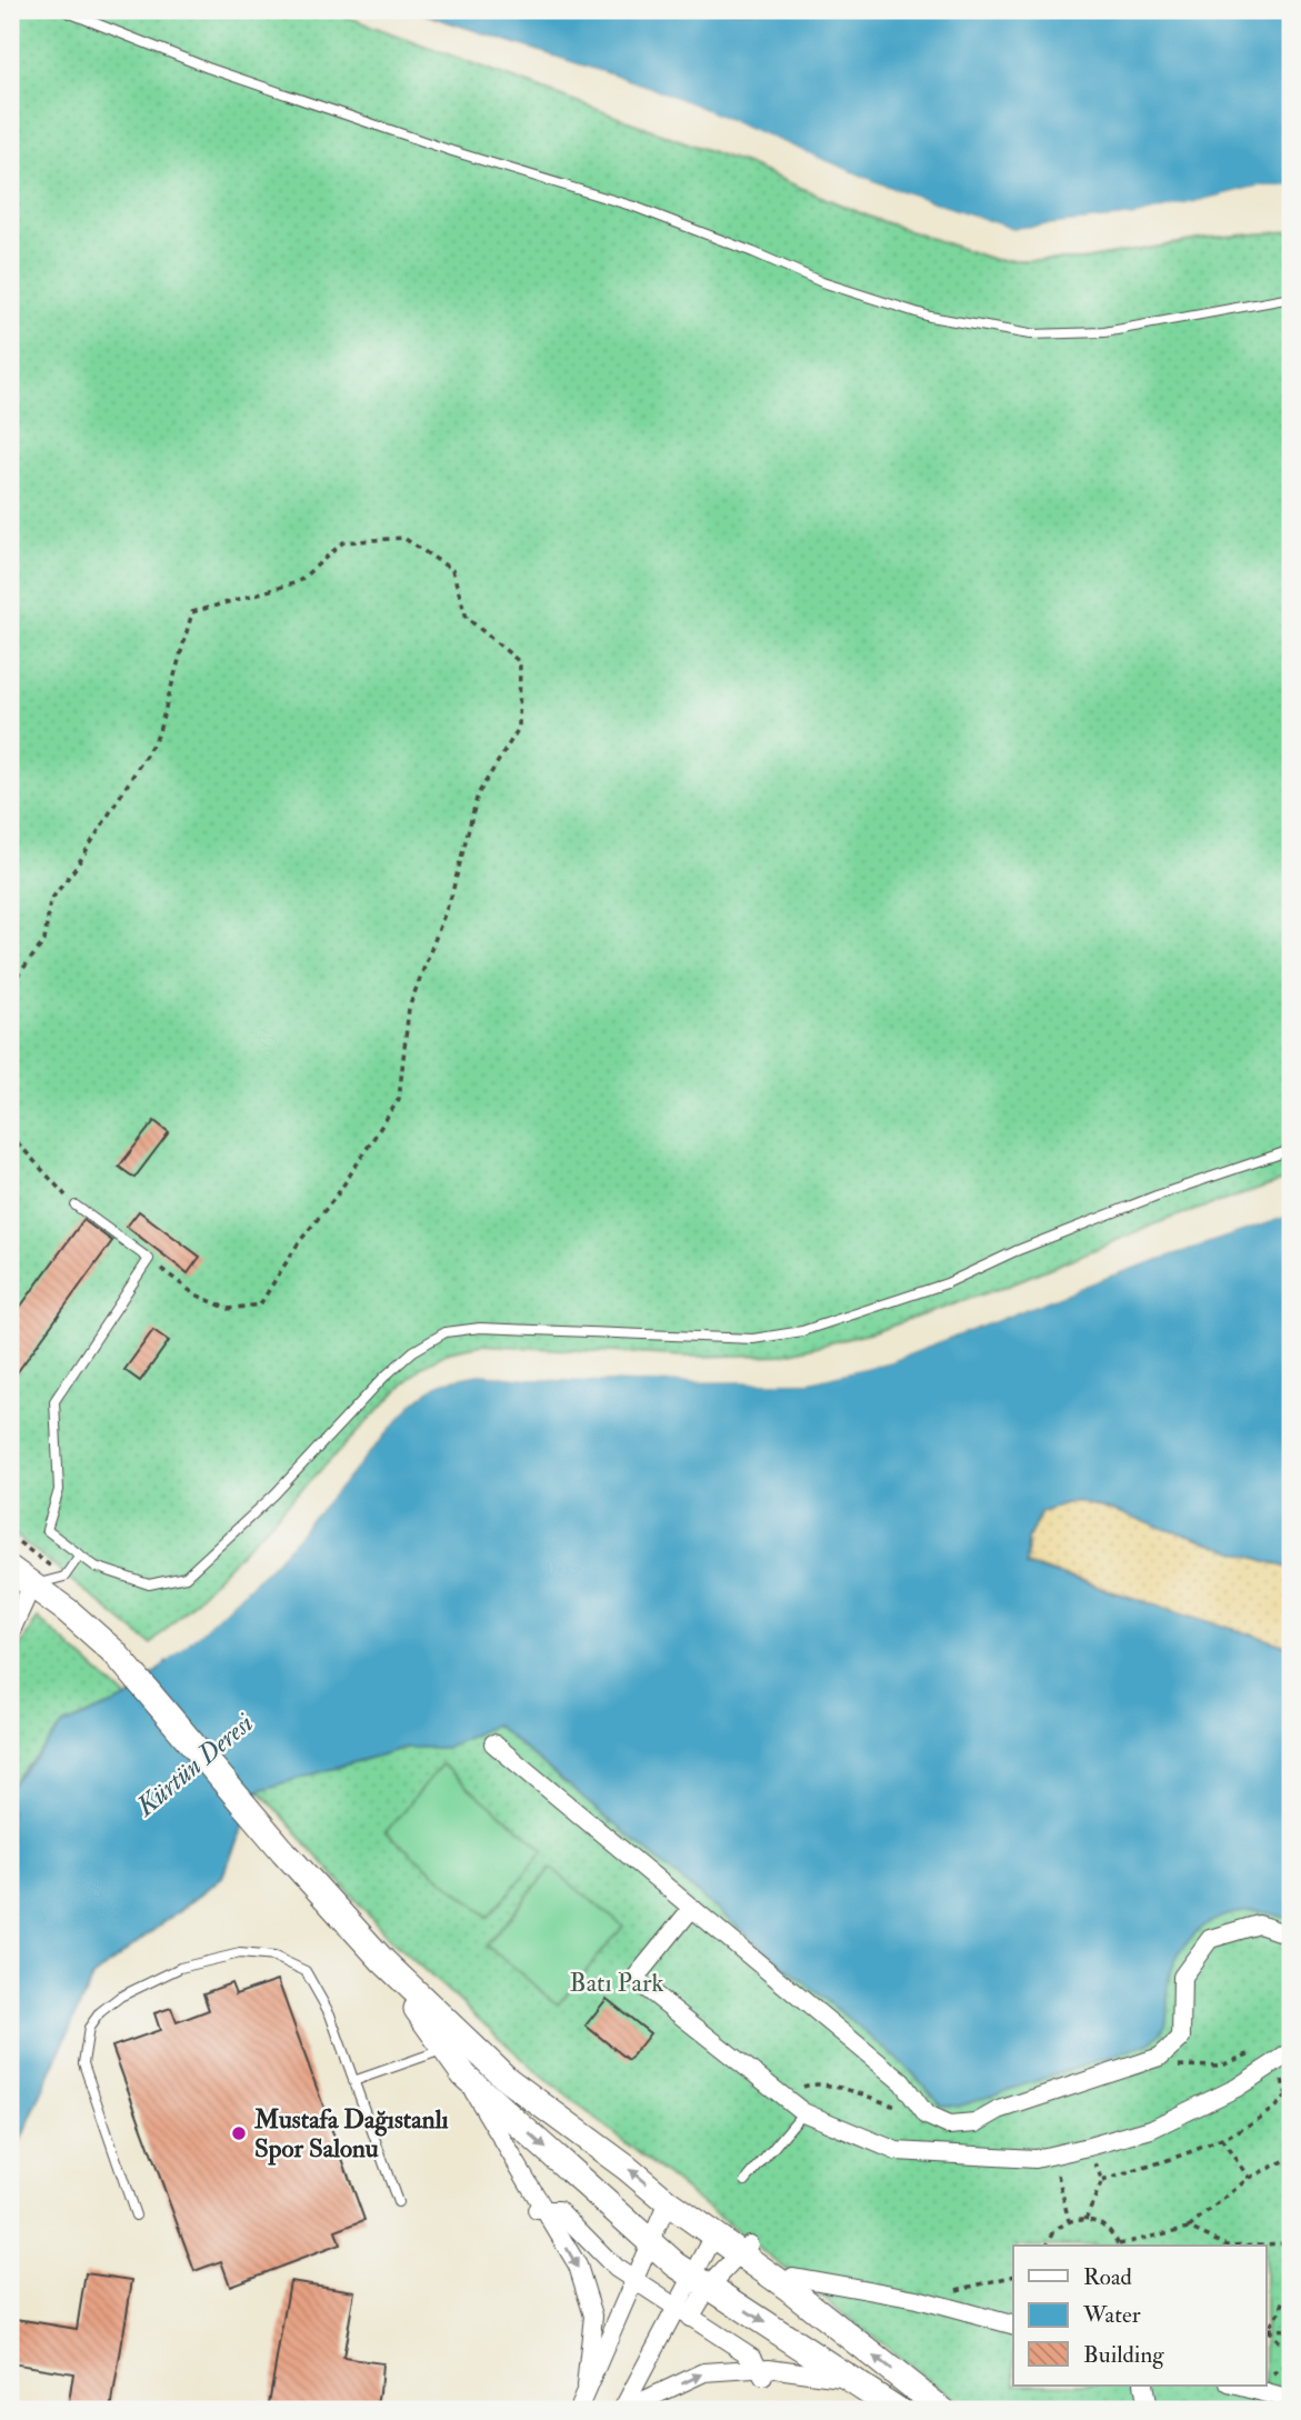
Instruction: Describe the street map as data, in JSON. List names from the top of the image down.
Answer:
{
  "water": ["Kürtün Deresi"],
  "parks": ["Batı Park"],
  "places": ["Mustafa Dağıstanlı Spor Salonu"],
  "legend": ["Road", "Water", "Building"]
}
